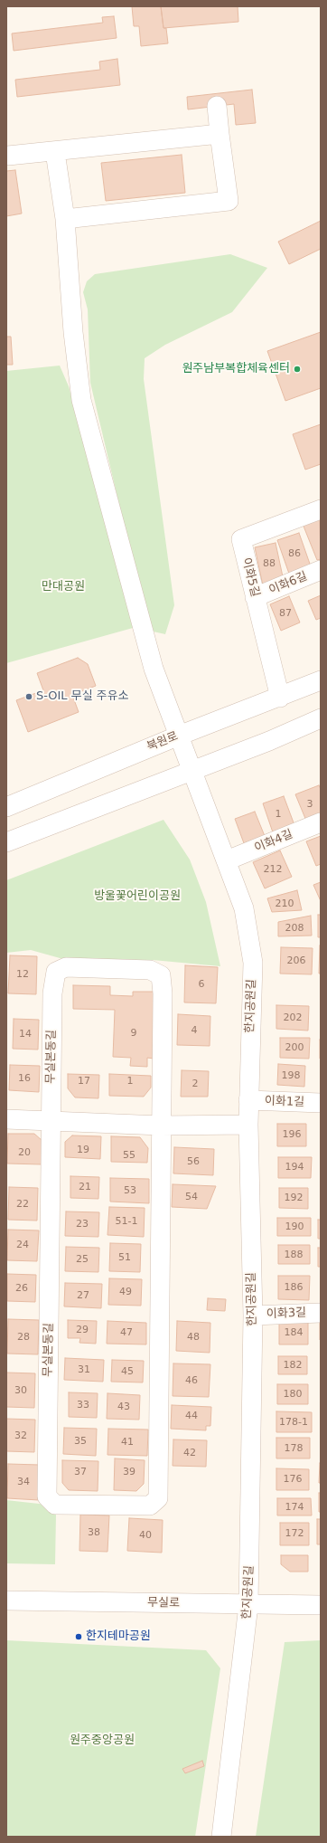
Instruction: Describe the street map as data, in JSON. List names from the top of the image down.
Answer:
{
  "streets": {
    "street": [
      "이화5길",
      "이화6길",
      "북원로",
      "이화4길",
      "한지공원길",
      "무실본동길",
      "이화1길",
      "이화3길",
      "무실로"
    ]
  },
  "crossings": [
    ["이화5길", "이화6길"],
    ["이화5길", "북원로"],
    ["북원로", "한지공원길"],
    ["이화4길", "한지공원길"],
    ["한지공원길", "이화1길"],
    ["한지공원길", "이화3길"],
    ["한지공원길", "무실로"]
  ],
  "parks": ["만대공원", "방울꽃어린이공원", "원주중앙공원"],
  "places": ["원주남부복합체육센터", "S-OIL 무실 주유소", "한지테마공원"],
  "house_numbers": [
    "86",
    "88",
    "87",
    "3",
    "1",
    "212",
    "210",
    "208",
    "206",
    "12",
    "6",
    "202",
    "4",
    "9",
    "14",
    "200",
    "198",
    "16",
    "17",
    "1",
    "2",
    "196",
    "19",
    "20",
    "55",
    "56",
    "194",
    "21",
    "53",
    "54",
    "192",
    "22",
    "51-1",
    "23",
    "190",
    "24",
    "188",
    "51",
    "25",
    "186",
    "26",
    "49",
    "27",
    "29",
    "47",
    "184",
    "28",
    "48",
    "182",
    "31",
    "45",
    "46",
    "30",
    "180",
    "33",
    "43",
    "44",
    "178-1",
    "32",
    "35",
    "41",
    "178",
    "42",
    "37",
    "39",
    "176",
    "34",
    "174",
    "38",
    "172",
    "40"
  ]
}
